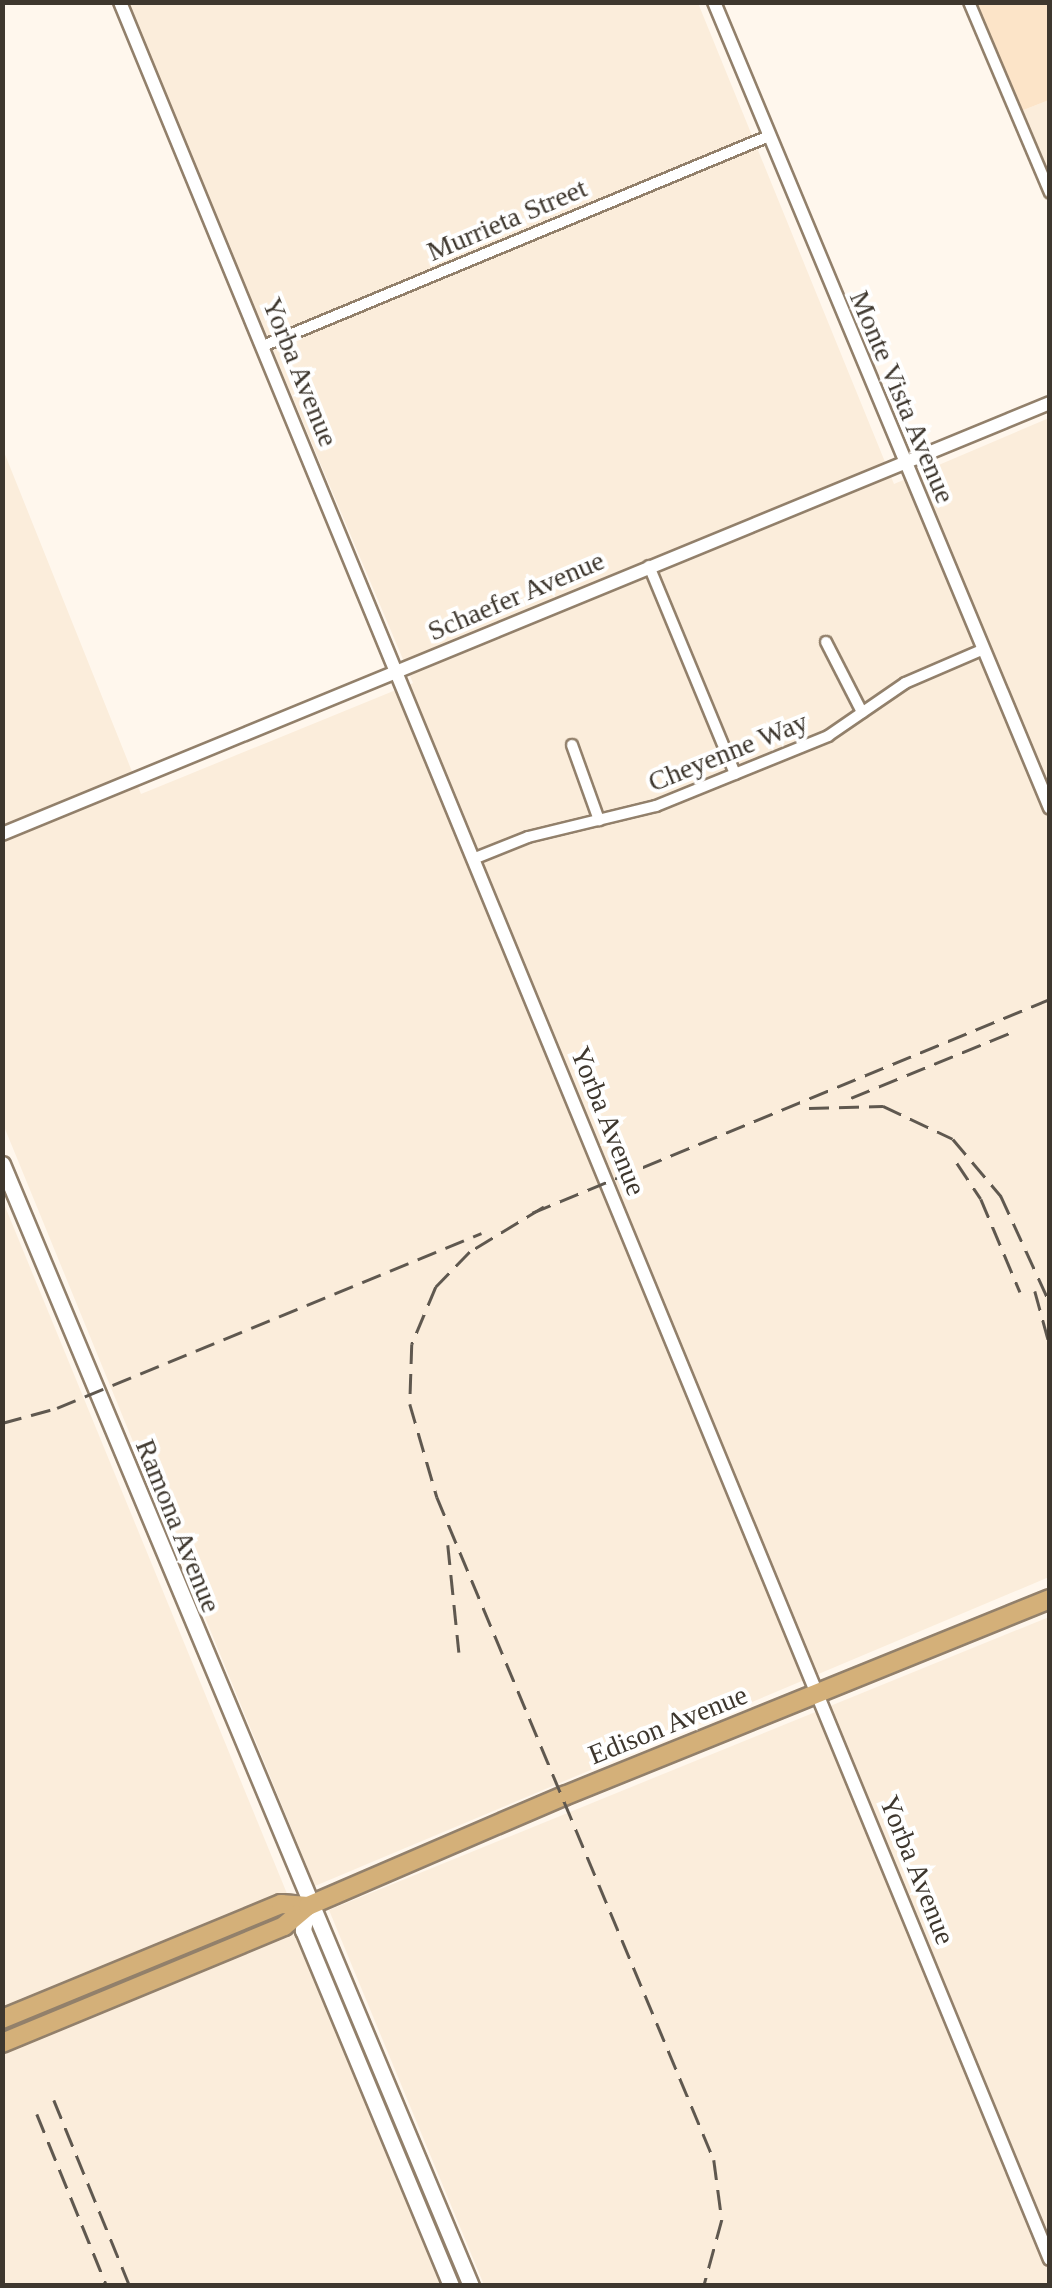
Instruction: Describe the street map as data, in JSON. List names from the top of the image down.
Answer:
{
  "streets": {
    "main road": ["Ramona Avenue", "Edison Avenue"],
    "street": [
      "Murrieta Street",
      "Yorba Avenue",
      "Monte Vista Avenue",
      "Schaefer Avenue",
      "Cheyenne Way"
    ]
  },
  "crossings": [
    ["Murrieta Street", "Yorba Avenue"],
    ["Murrieta Street", "Monte Vista Avenue"],
    ["Yorba Avenue", "Schaefer Avenue"],
    ["Yorba Avenue", "Cheyenne Way"],
    ["Yorba Avenue", "Edison Avenue"],
    ["Monte Vista Avenue", "Schaefer Avenue"],
    ["Monte Vista Avenue", "Cheyenne Way"],
    ["Ramona Avenue", "Edison Avenue"]
  ]
}
